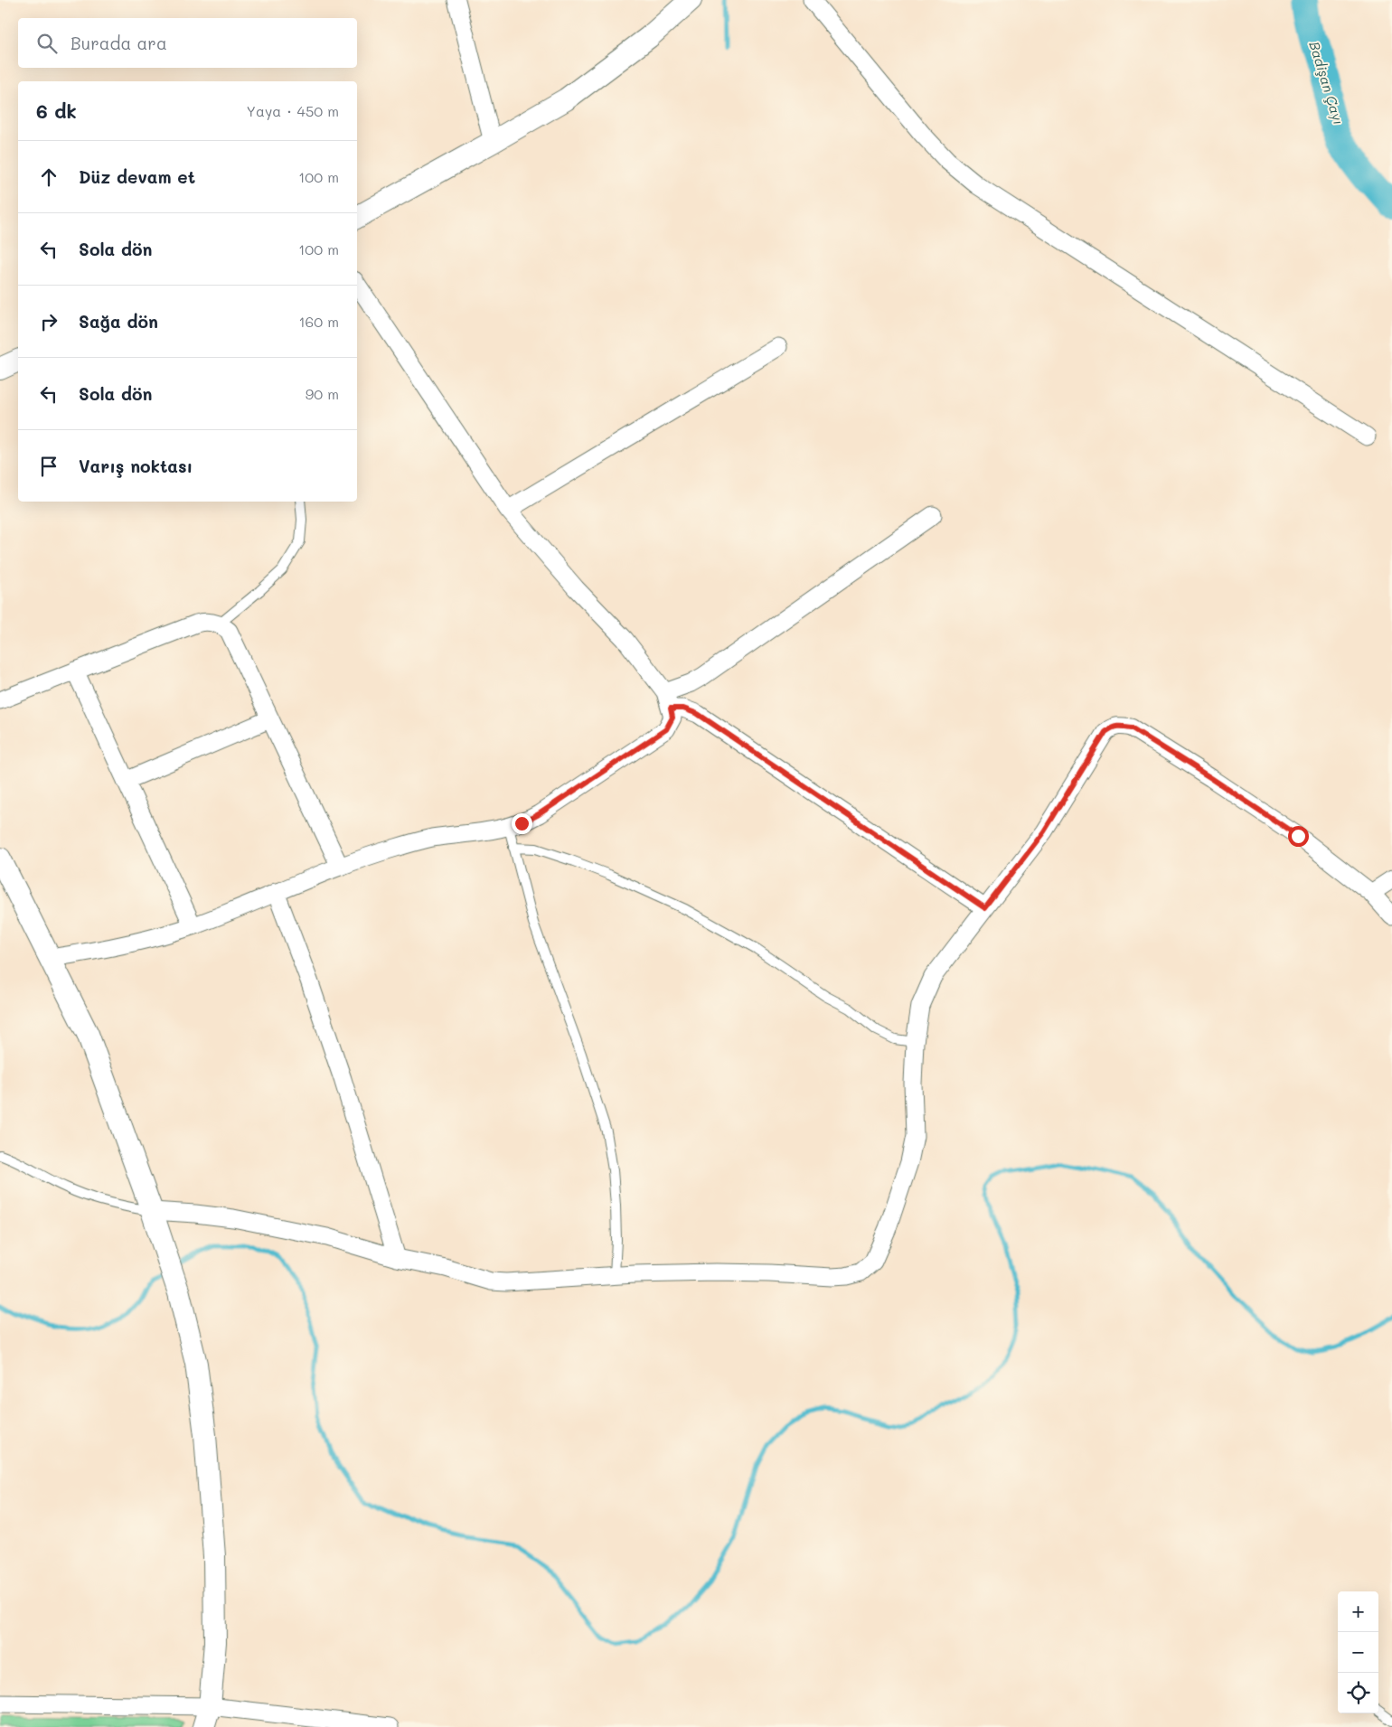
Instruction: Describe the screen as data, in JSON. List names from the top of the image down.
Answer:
{
  "water": ["Badişan Çayı"],
  "page": {
    "search": "Burada ara",
    "heading": ["6 dk", "Yaya · 450 m"],
    "list": [
      ["Düz devam et", "100 m"],
      ["Sola dön", "100 m"],
      ["Sağa dön", "160 m"],
      ["Sola dön", "90 m"],
      "Varış noktası"
    ],
    "map_buttons": ["+", "−"]
  }
}
